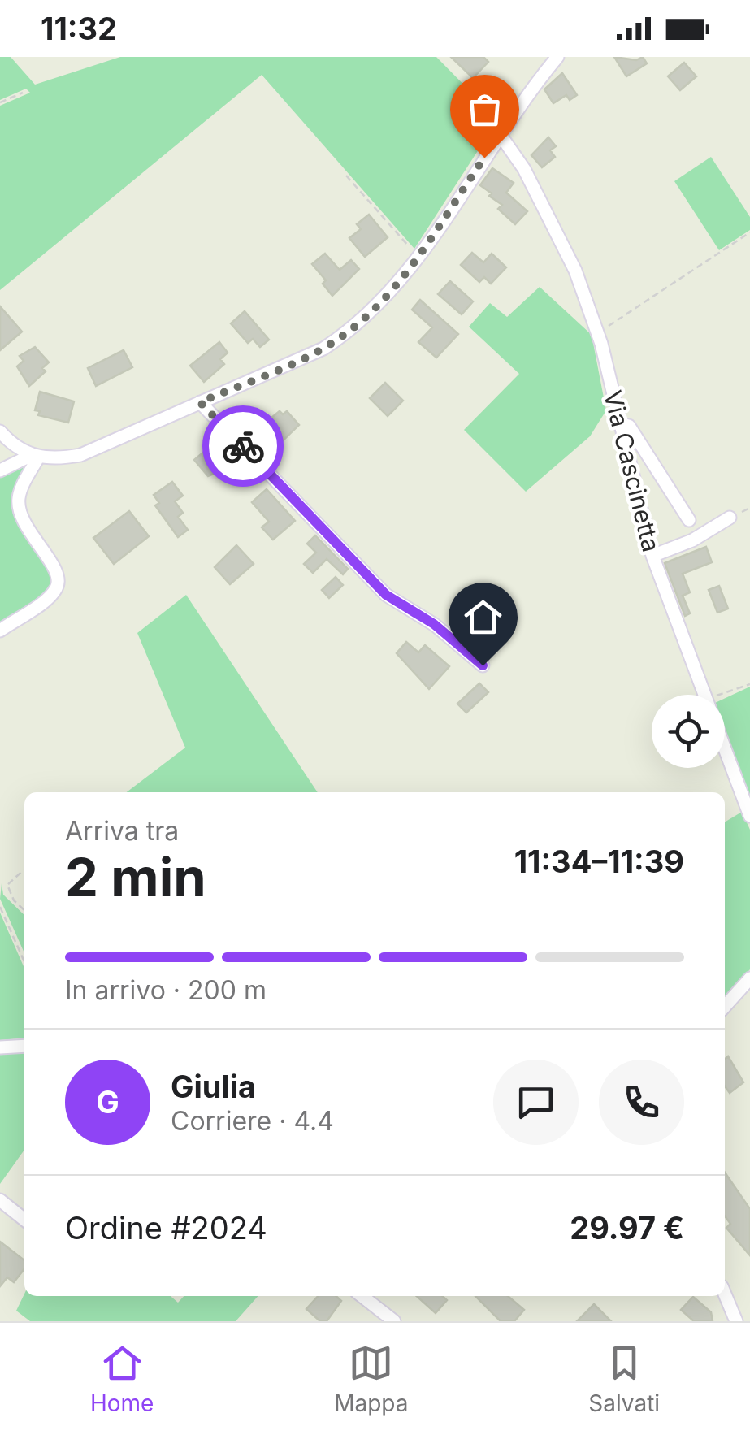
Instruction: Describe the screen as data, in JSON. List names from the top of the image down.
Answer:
{
  "streets": {
    "street": ["Via Cascinetta"]
  },
  "page": {
    "status": "11:32",
    "heading": ["2 min", "Arriva tra", "11:34–11:39"],
    "panel": [
      "Giulia",
      "Corriere · 4.4",
      "Ordine #2024",
      "29.97 €"
    ],
    "bar": "In arrivo · 200 m",
    "round": "G",
    "tabs": ["Home", "Mappa", "Salvati"]
  }
}
